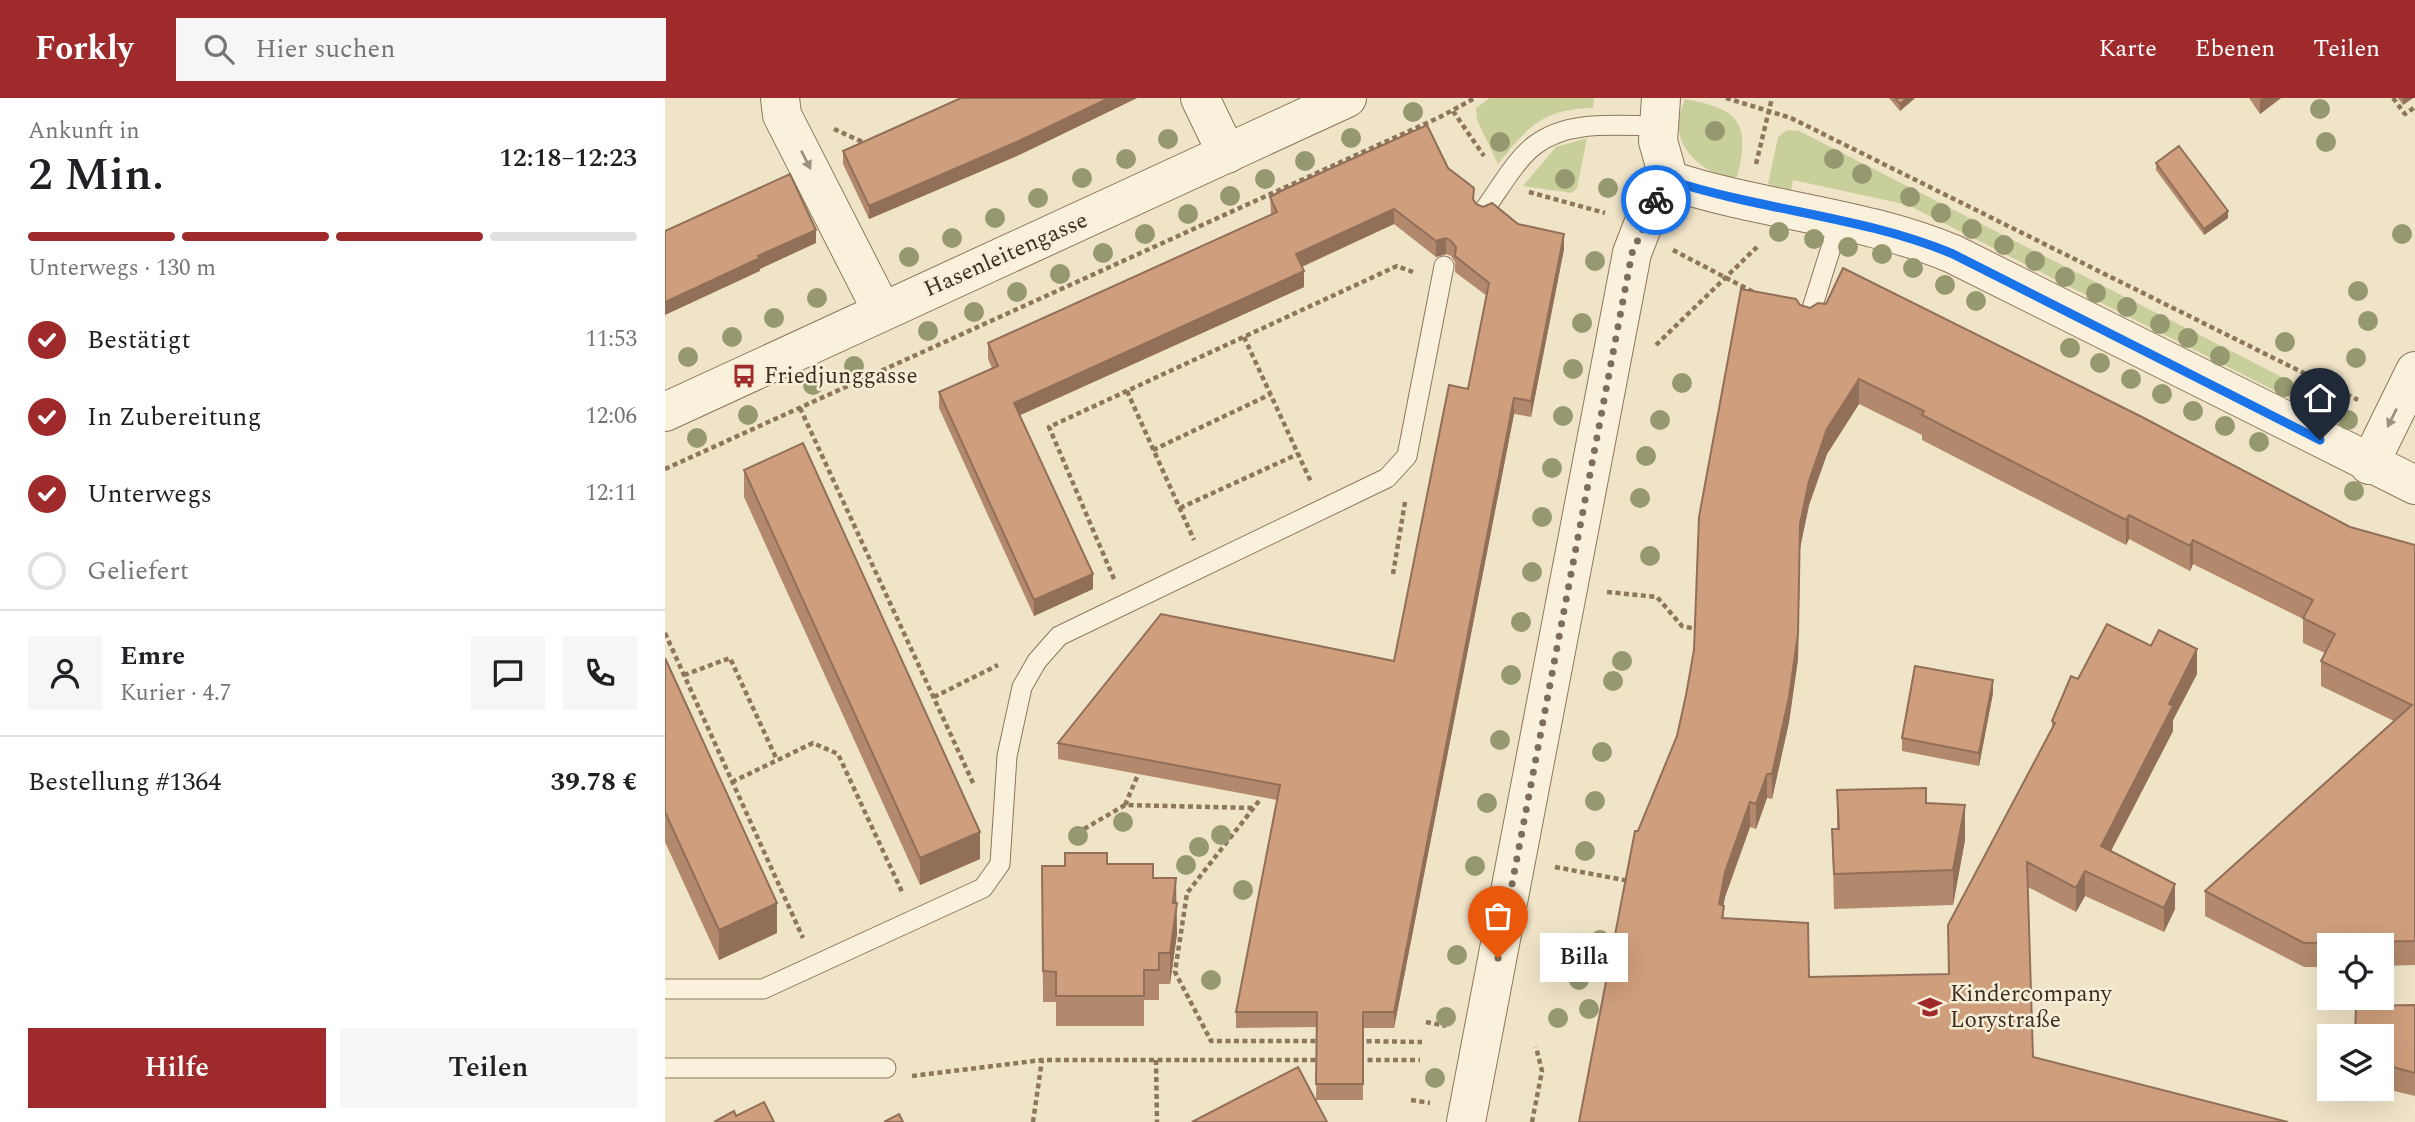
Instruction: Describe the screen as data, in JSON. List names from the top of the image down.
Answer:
{
  "streets": {
    "street": ["Hasenleitengasse"]
  },
  "places": {
    "bus stop": ["Friedjunggasse"],
    "other": ["Billa"],
    "school or university": ["Kindercompany Lorystraße"]
  },
  "page": {
    "header": "Forkly",
    "search": "Hier suchen",
    "nav": ["Karte", "Ebenen", "Teilen"],
    "heading": ["2 Min.", "Ankunft in", "12:18–12:23"],
    "panel": [
      "Emre",
      "Kurier · 4.7",
      "Bestellung #1364",
      "39.78 €"
    ],
    "bar": "Unterwegs · 130 m",
    "list": [
      ["Bestätigt", "11:53"],
      ["In Zubereitung", "12:06"],
      ["Unterwegs", "12:11"],
      "Geliefert"
    ],
    "bubble": "Billa",
    "buttons": ["Hilfe", "Teilen"]
  }
}
